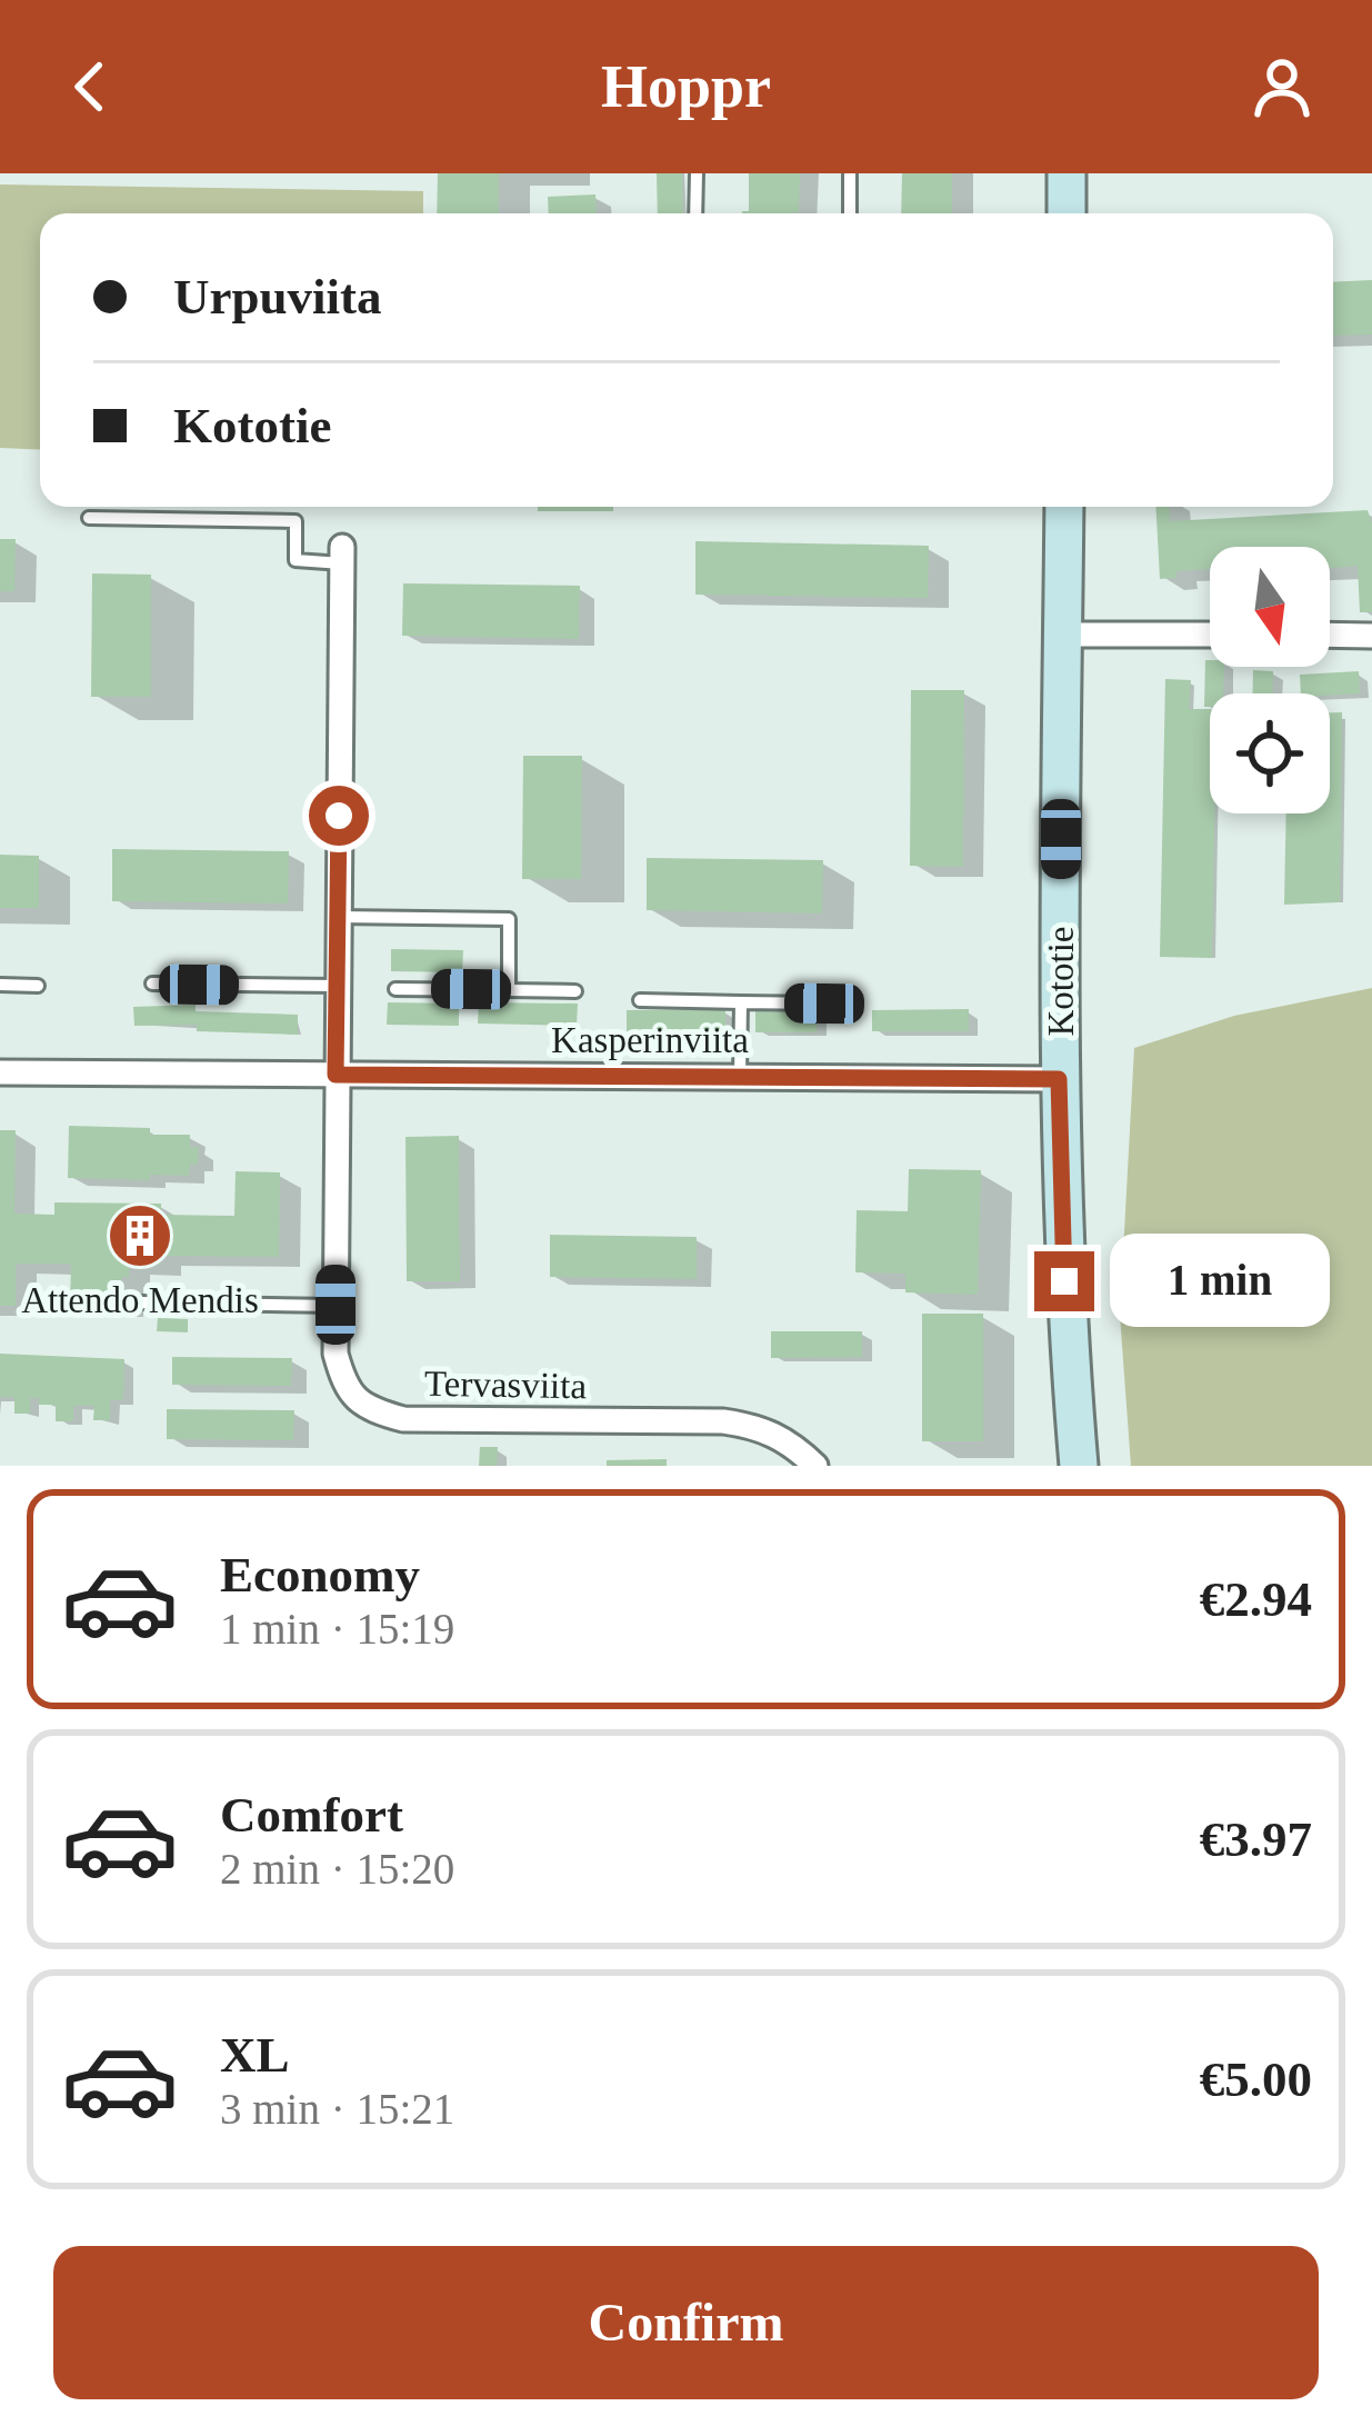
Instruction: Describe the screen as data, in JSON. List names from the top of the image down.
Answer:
{
  "streets": {
    "street": ["Kototie", "Kasperinviita", "Tervasviita"]
  },
  "crossings": [
    ["Kototie", "Kasperinviita"],
    ["Kasperinviita", "Tervasviita"]
  ],
  "places": {
    "building": ["Attendo Mendis"]
  },
  "north": "bottom",
  "page": {
    "header": "Hoppr",
    "banner": ["Urpuviita", "Kototie"],
    "bubble": "1 min",
    "list": [
      {
        "name": "Economy",
        "note": "1 min · 15:19",
        "value": "€2.94"
      },
      {
        "name": "Comfort",
        "note": "2 min · 15:20",
        "value": "€3.97"
      },
      {
        "name": "XL",
        "note": "3 min · 15:21",
        "value": "€5.00"
      }
    ],
    "buttons": "Confirm"
  }
}
